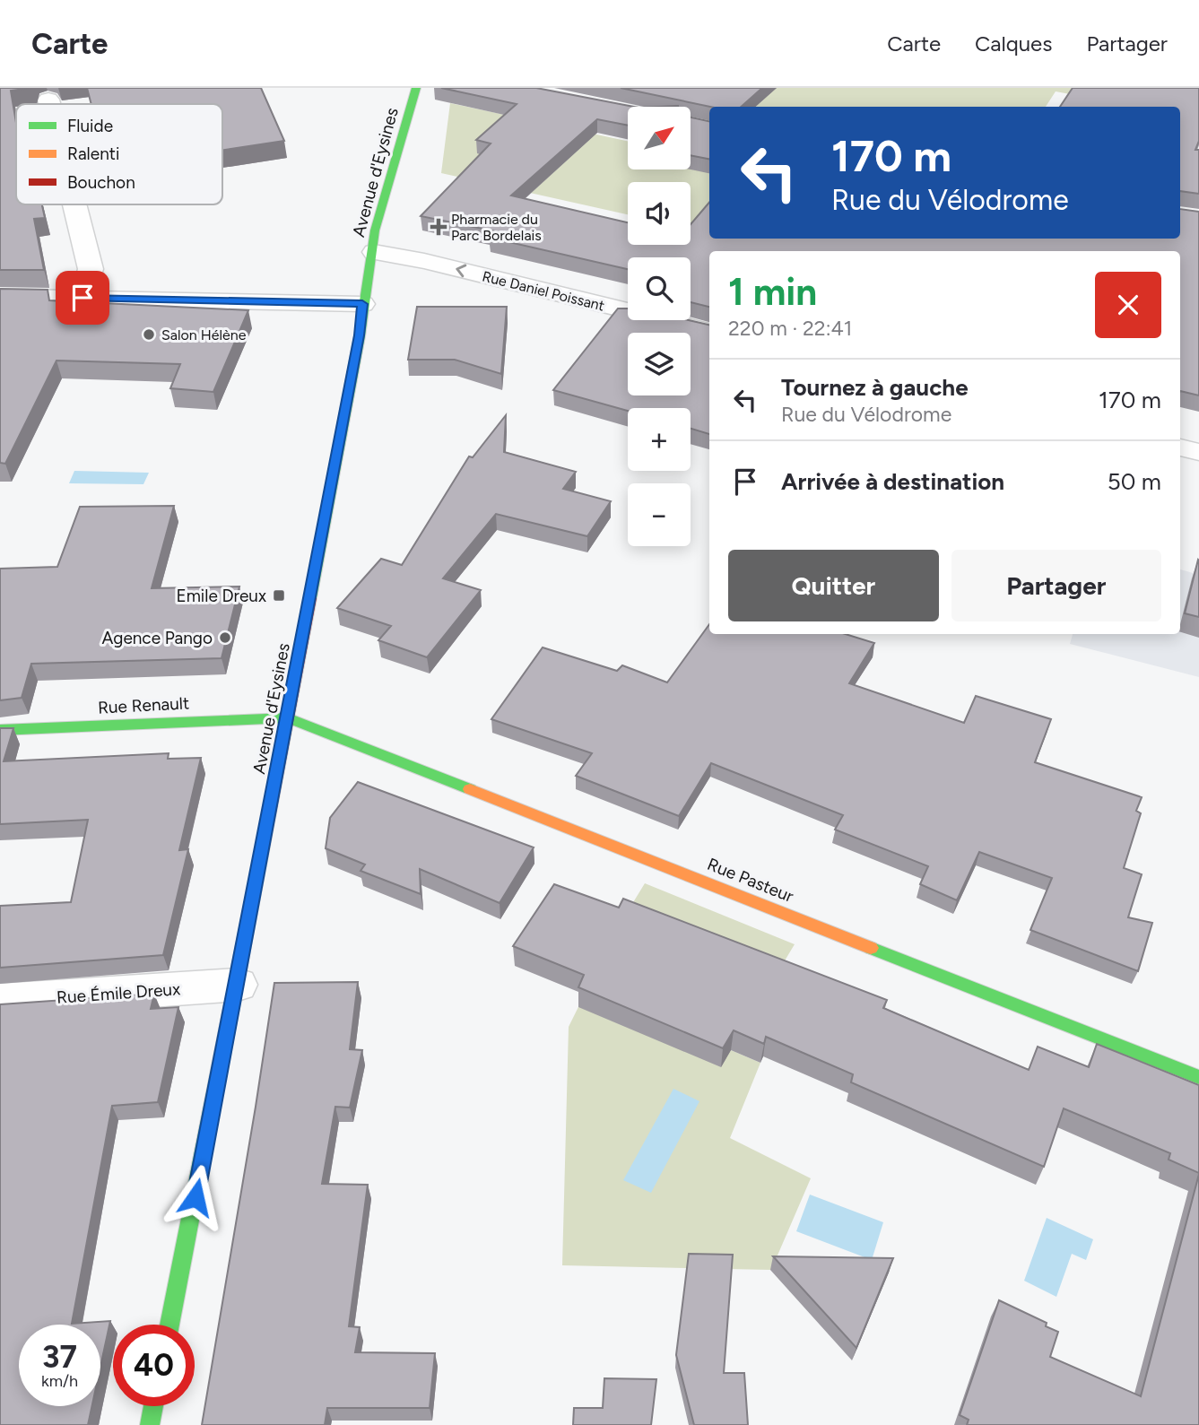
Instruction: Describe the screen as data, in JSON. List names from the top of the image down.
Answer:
{
  "streets": {
    "street": [
      "Avenue d'Eysines",
      "Rue Daniel Poissant",
      "Rue Renault",
      "Rue Pasteur",
      "Rue Émile Dreux"
    ]
  },
  "crossings": [
    ["Avenue d'Eysines", "Rue Daniel Poissant"],
    ["Avenue d'Eysines", "Rue Renault"],
    ["Avenue d'Eysines", "Rue Pasteur"],
    ["Avenue d'Eysines", "Rue Émile Dreux"],
    ["Rue Renault", "Rue Pasteur"]
  ],
  "one_way": ["Rue Daniel Poissant"],
  "places": {
    "health": ["Pharmacie du Parc Bordelais"],
    "other": ["Salon Hélène", "Agence Pango"],
    "transit": ["Emile Dreux"]
  },
  "legend": ["Fluide", "Ralenti", "Bouchon"],
  "north": "top right",
  "page": {
    "header": "Carte",
    "nav": ["Carte", "Calques", "Partager"],
    "map_buttons": ["+", "−"],
    "turn": ["170 m", "Rue du Vélodrome"],
    "heading": ["1 min", "220 m · 22:41"],
    "list": [
      {
        "name": "Tournez à gauche",
        "note": "Rue du Vélodrome",
        "value": "170 m"
      },
      {
        "name": "Arrivée à destination",
        "value": "50 m"
      }
    ],
    "buttons": ["Quitter", "Partager"],
    "speed": "37 km/h",
    "limit": "40"
  }
}
